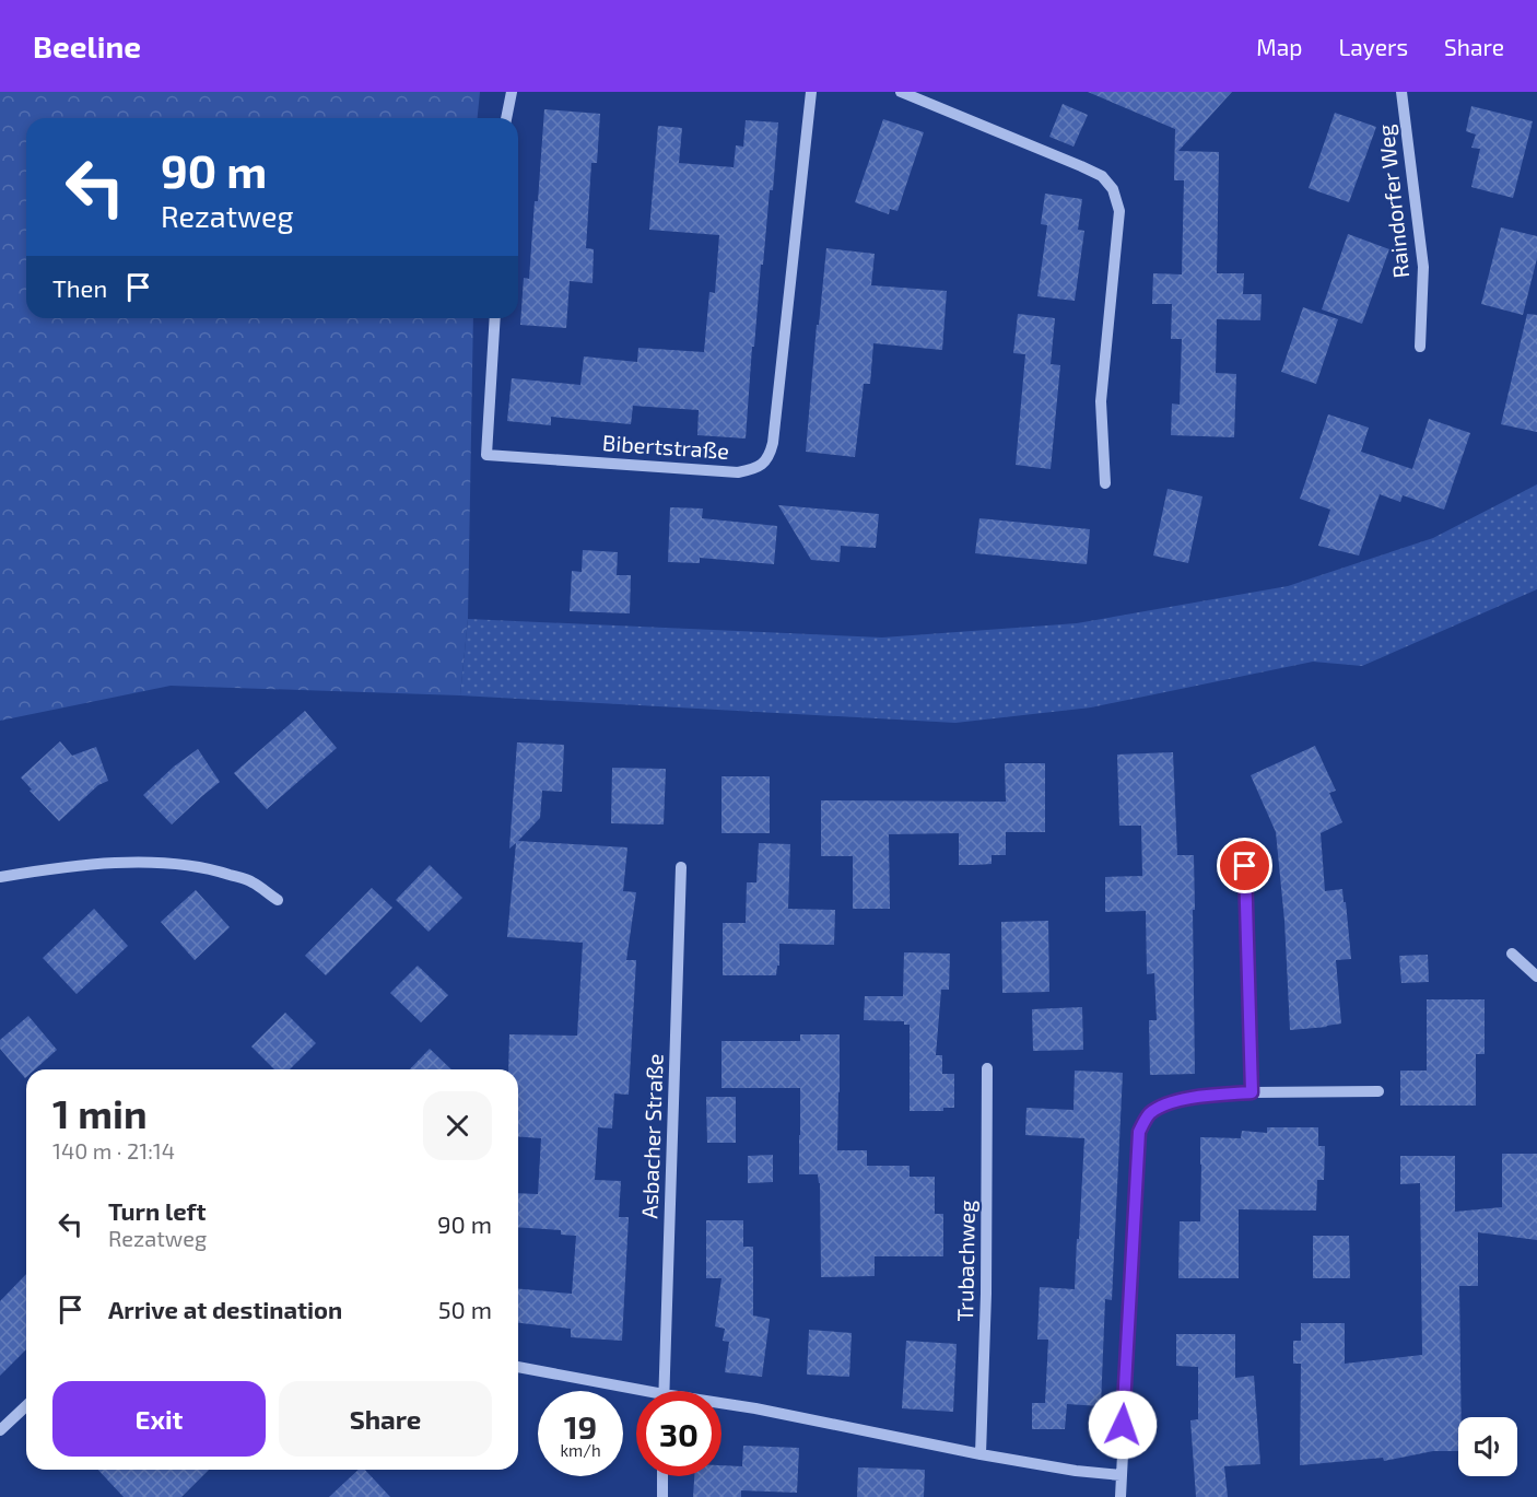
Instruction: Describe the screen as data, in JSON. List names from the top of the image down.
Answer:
{
  "streets": {
    "street": [
      "Raindorfer Weg",
      "Bibertstraße",
      "Asbacher Straße",
      "Trubachweg"
    ]
  },
  "page": {
    "header": "Beeline",
    "nav": ["Map", "Layers", "Share"],
    "turn": ["90 m", "Rezatweg"],
    "then": "Then",
    "heading": ["1 min", "140 m · 21:14"],
    "list": [
      {
        "name": "Turn left",
        "note": "Rezatweg",
        "value": "90 m"
      },
      {
        "name": "Arrive at destination",
        "value": "50 m"
      }
    ],
    "buttons": ["Exit", "Share"],
    "speed": "19 km/h",
    "limit": "30"
  }
}
